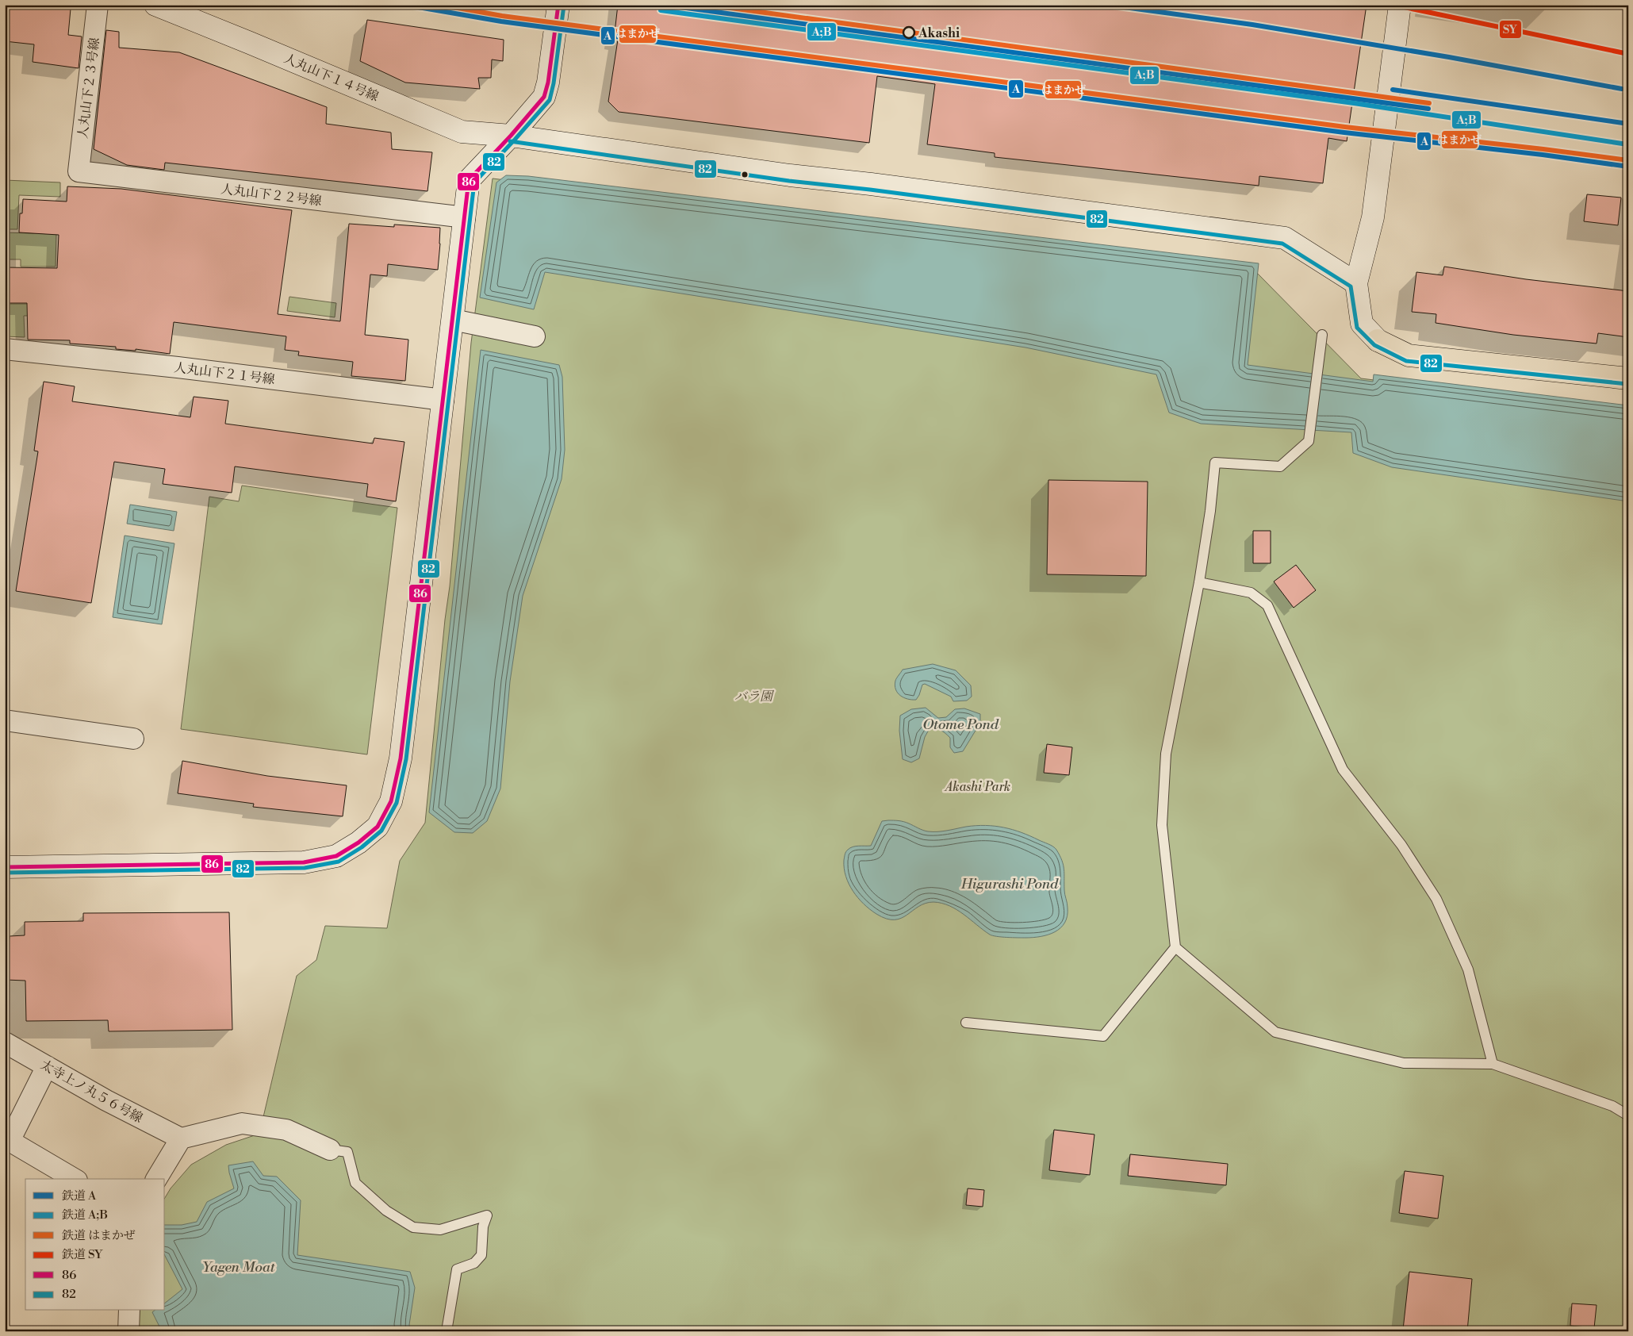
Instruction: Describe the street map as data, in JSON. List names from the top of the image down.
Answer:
{
  "streets": {
    "street": [
      "人丸山下１４号線",
      "人丸山下２３号線",
      "人丸山下２２号線",
      "人丸山下２１号線",
      "太寺上ノ丸５６号線"
    ]
  },
  "crossings": [
    ["人丸山下２３号線", "人丸山下２２号線"]
  ],
  "water": ["Otome Pond", "Higurashi Pond", "Yagen Moat"],
  "parks": ["バラ園", "Akashi Park"],
  "places": ["Akashi"],
  "lines": [
    "rail line A",
    "rail line はまかぜ",
    "rail line SY",
    "transit line 86",
    "transit line 82",
    "rail line A;B"
  ],
  "legend": [
    "鉄道 A",
    "鉄道 A;B",
    "鉄道 はまかぜ",
    "鉄道 SY",
    "86",
    "82"
  ]
}
